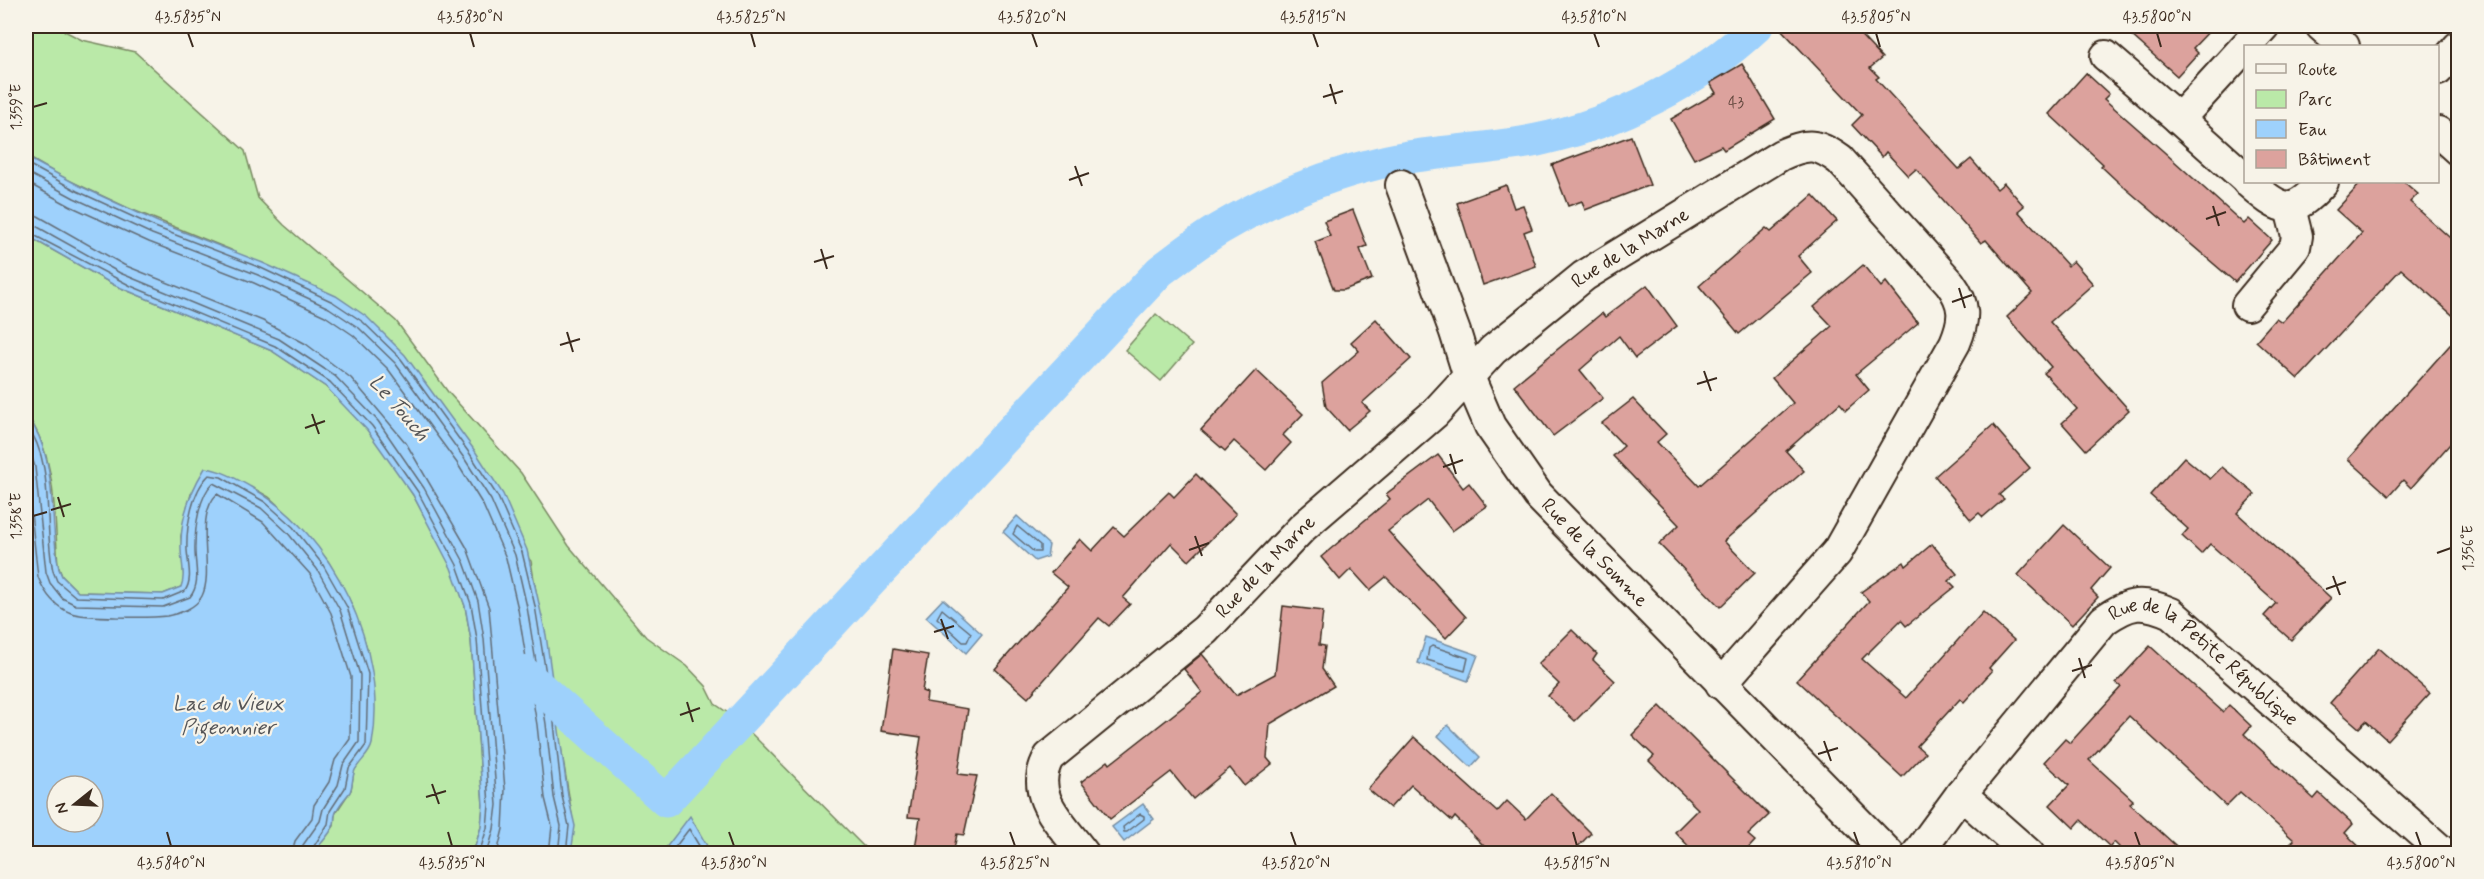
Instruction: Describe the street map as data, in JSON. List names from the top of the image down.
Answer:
{
  "streets": {
    "street": ["Rue de la Marne", "Rue de la Somme", "Rue de la Petite République"]
  },
  "crossings": [
    ["Rue de la Marne", "Rue de la Somme"]
  ],
  "water": ["Le Touch", "Lac du Vieux Pigeonnier"],
  "house_numbers": ["43"],
  "legend": [
    "Route",
    "Parc",
    "Eau",
    "Bâtiment"
  ],
  "north": "left",
  "coordinates": [
    "43.5835°N",
    "43.5830°N",
    "43.5825°N",
    "43.5820°N",
    "43.5815°N",
    "43.5810°N",
    "43.5805°N",
    "43.5800°N",
    "1.359°E",
    "1.358°E",
    "1.356°E",
    "43.5840°N"
  ]
}
